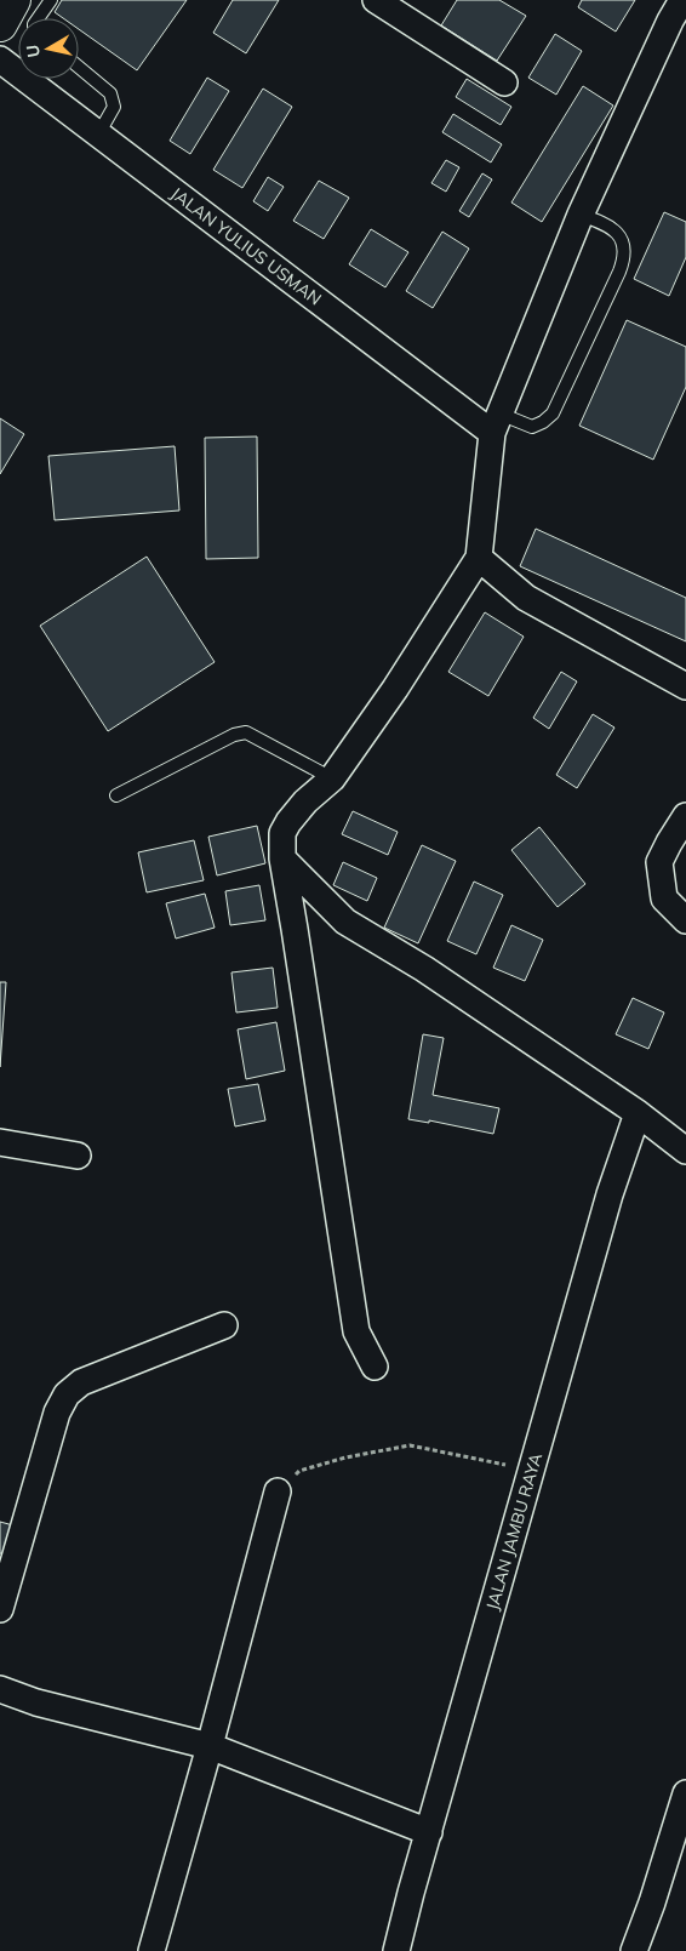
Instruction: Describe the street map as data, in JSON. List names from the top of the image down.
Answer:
{
  "streets": {
    "street": ["JALAN YULIUS USMAN", "JALAN JAMBU RAYA"]
  },
  "north": "left"
}
